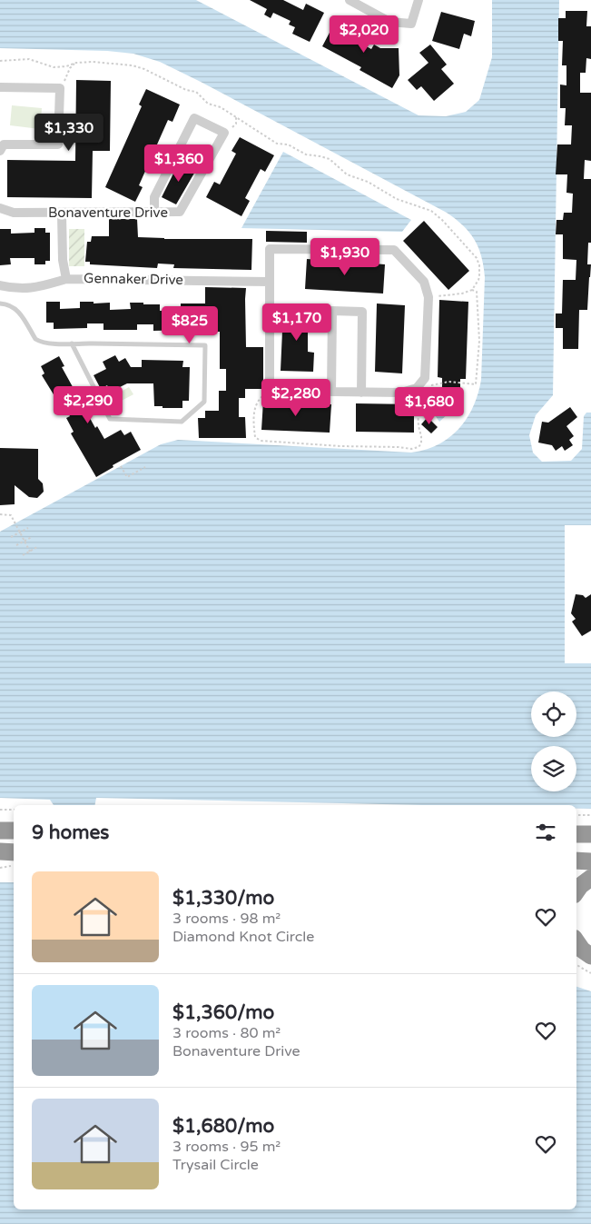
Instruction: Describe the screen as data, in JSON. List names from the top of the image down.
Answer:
{
  "streets": {
    "street": ["Bonaventure Drive", "Gennaker Drive"]
  },
  "page": {
    "price": [
      "$2,020",
      "$1,330",
      "$1,360",
      "$1,930",
      "$1,170",
      "$825",
      "$2,280",
      "$2,290",
      "$1,680"
    ],
    "heading": "9 homes",
    "list": [
      {
        "name": "$1,330/mo",
        "note": "3 rooms · 98 m² · Diamond Knot Circle"
      },
      {
        "name": "$1,360/mo",
        "note": "3 rooms · 80 m² · Bonaventure Drive"
      },
      {
        "name": "$1,680/mo",
        "note": "3 rooms · 95 m² · Trysail Circle"
      }
    ]
  }
}
